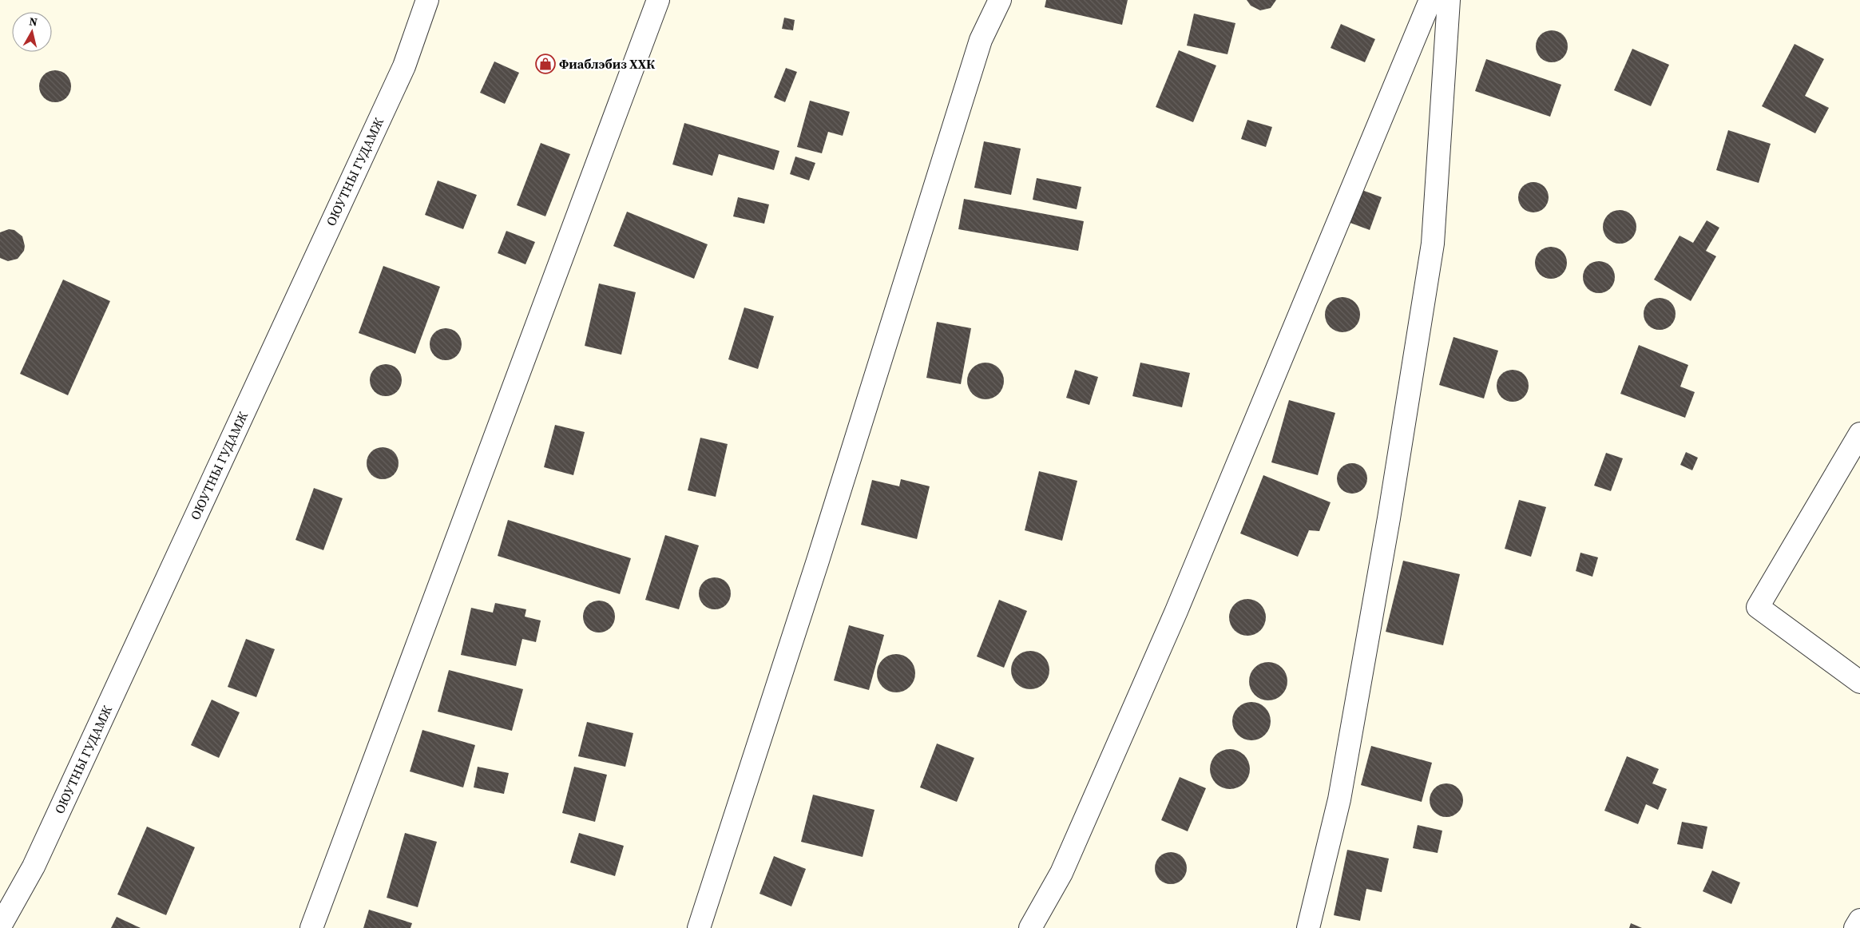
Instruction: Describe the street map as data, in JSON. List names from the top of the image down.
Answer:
{
  "streets": {
    "street": ["ОЮУТНЫ ГУДАМЖ"]
  },
  "places": {
    "shop": ["Фиаблэбиз ХХК"]
  },
  "north": "top"
}
